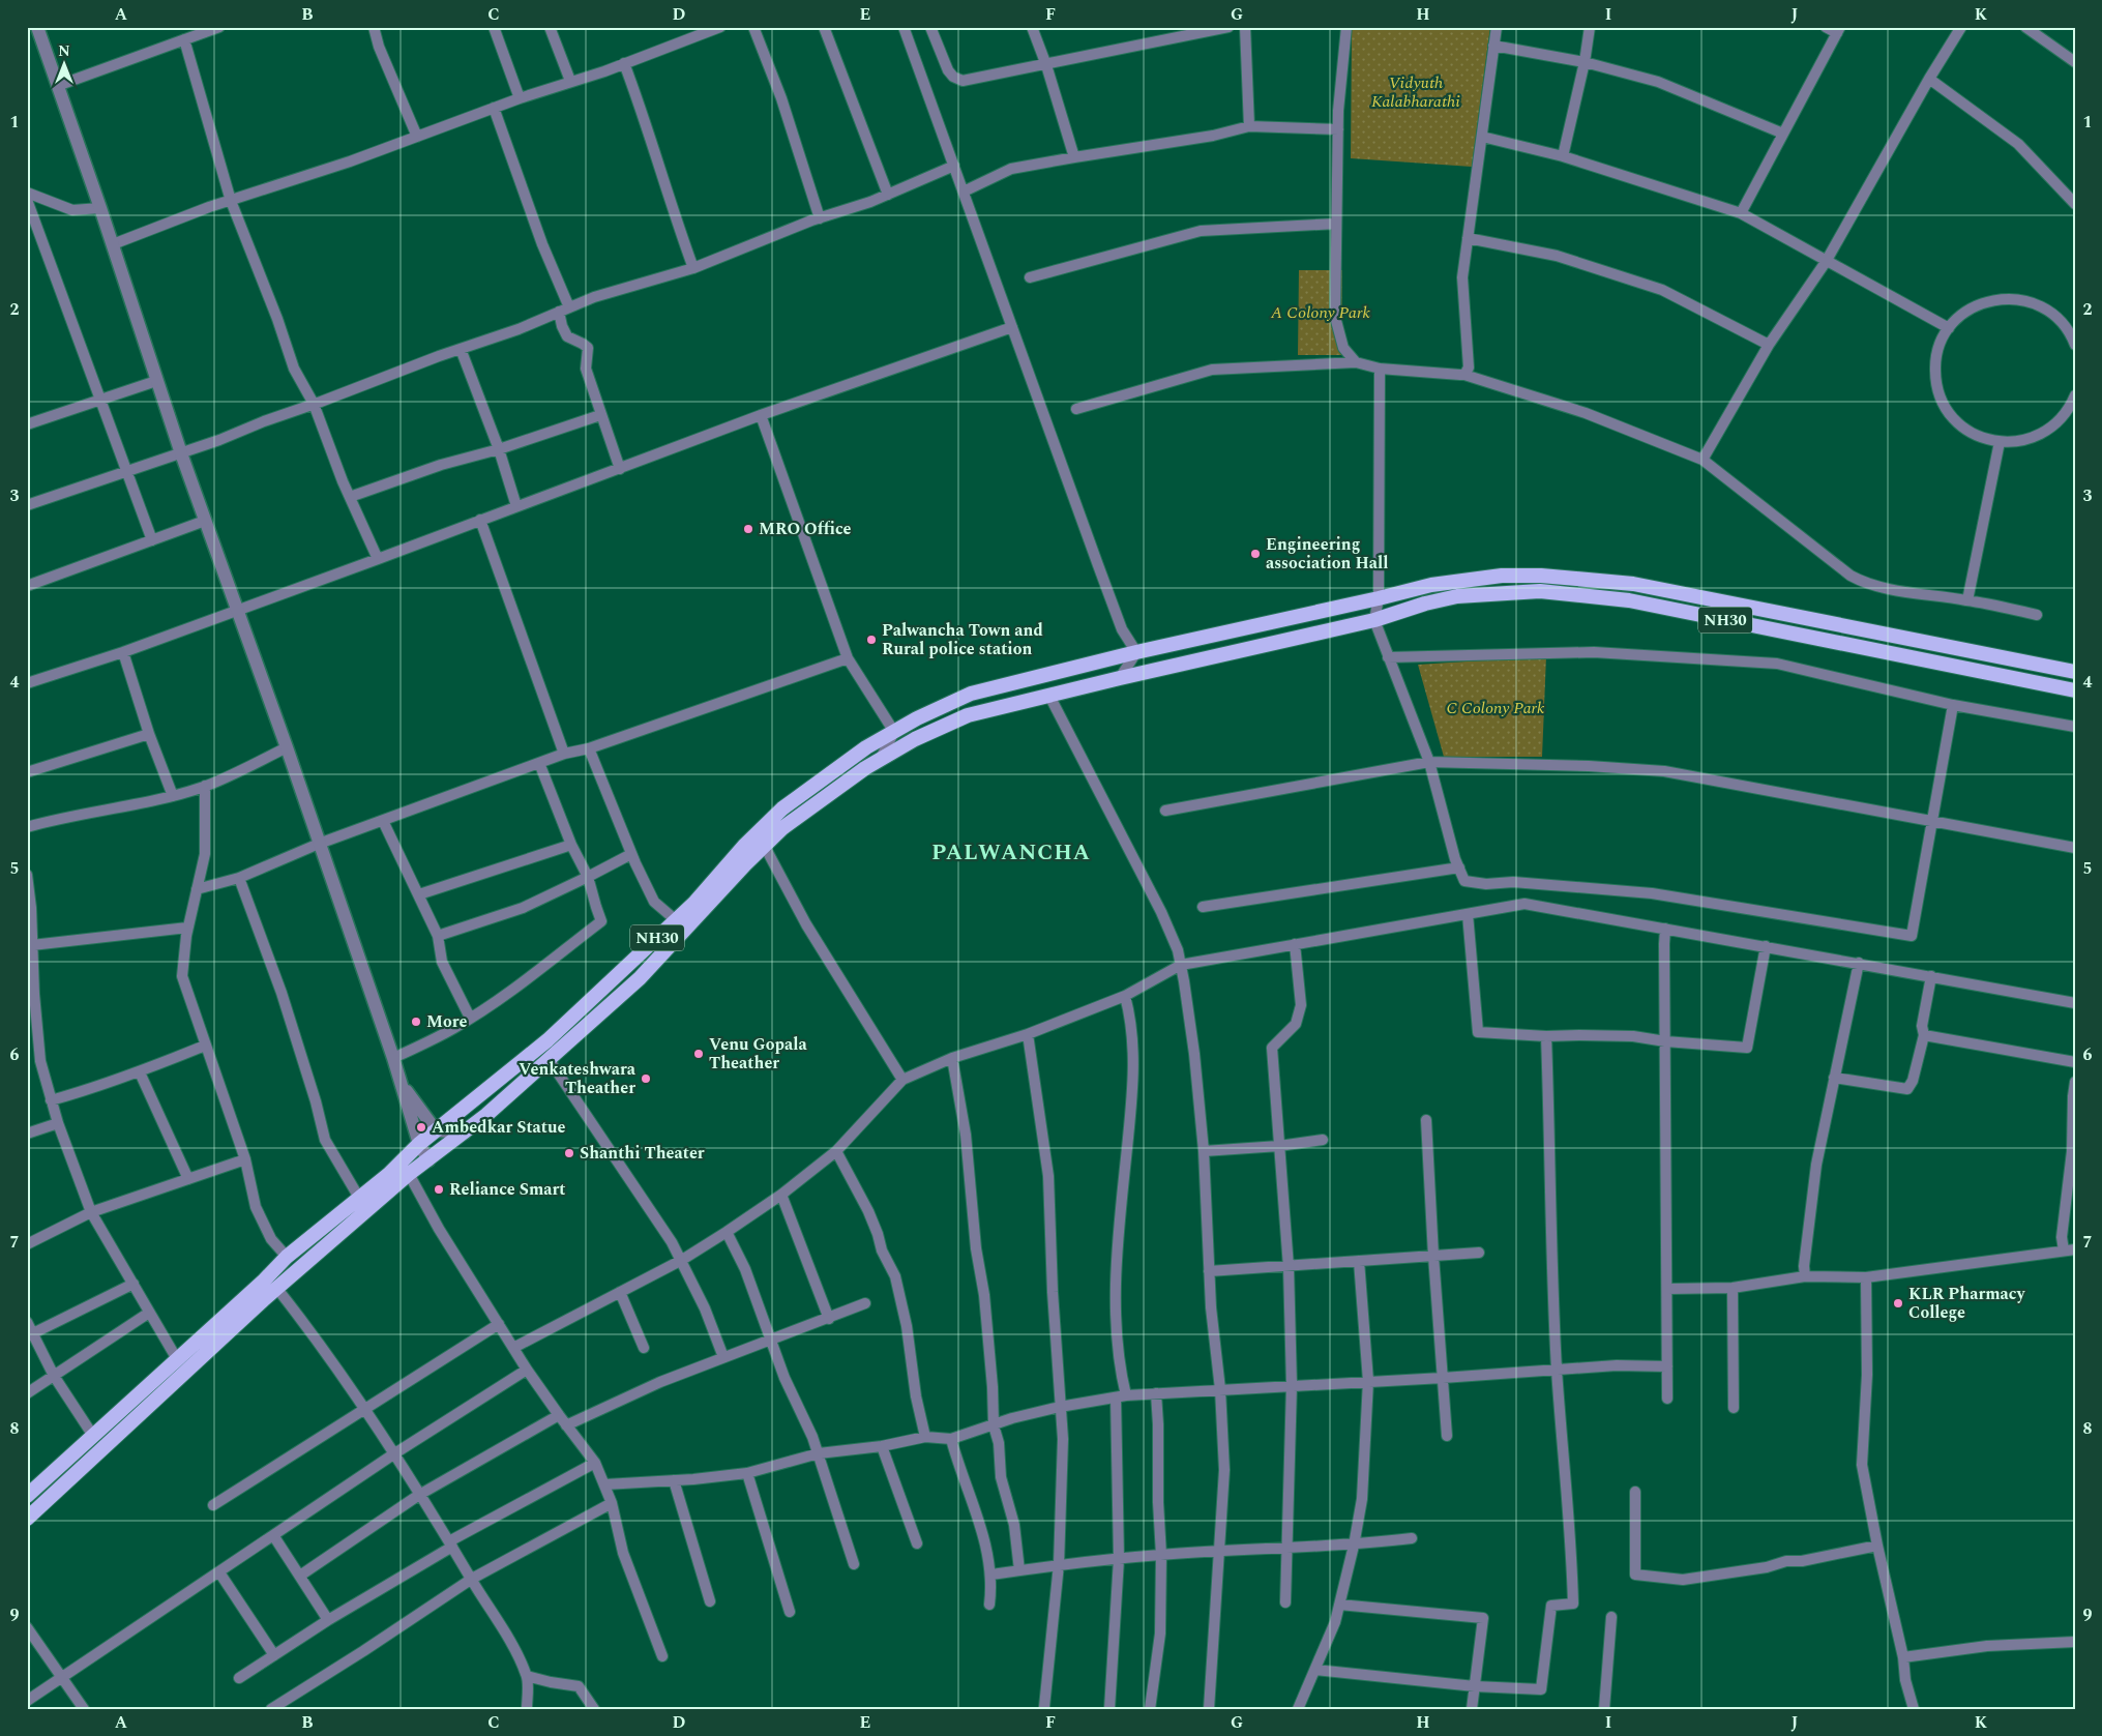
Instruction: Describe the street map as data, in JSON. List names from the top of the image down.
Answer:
{
  "streets": {
    "highway": ["NH30"]
  },
  "districts": ["PALWANCHA"],
  "parks": ["Vidyuth Kalabharathi", "A Colony Park", "C Colony Park"],
  "places": [
    "MRO Office",
    "Engineering association Hall",
    "Palwancha Town and Rural police station",
    "More",
    "Venu Gopala Theather",
    "Venkateshwara Theather",
    "Ambedkar Statue",
    "Shanthi Theater",
    "Reliance Smart",
    "KLR Pharmacy College"
  ],
  "north": "top",
  "grid": {
    "columns": [
      "A",
      "B",
      "C",
      "D",
      "E",
      "F",
      "G",
      "H",
      "I",
      "J",
      "K"
    ],
    "rows": [
      "1",
      "2",
      "3",
      "4",
      "5",
      "6",
      "7",
      "8",
      "9"
    ]
  }
}
